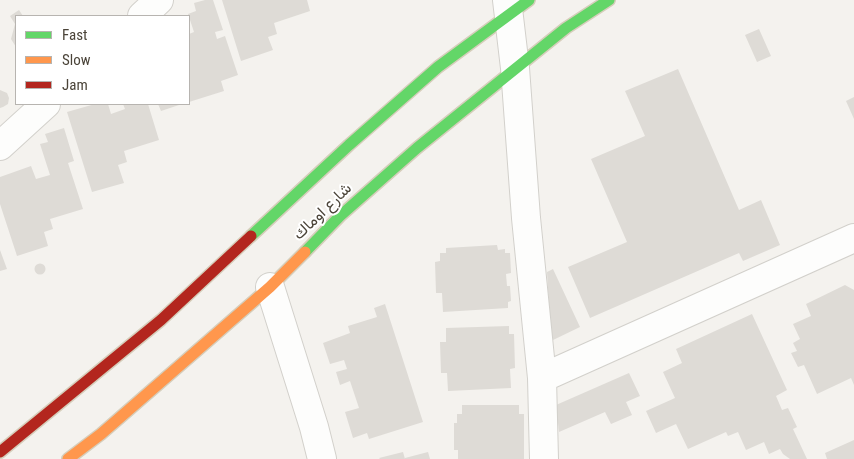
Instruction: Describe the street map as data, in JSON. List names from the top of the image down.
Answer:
{
  "streets": {
    "main road": ["شارع اوماك"]
  },
  "legend": ["Fast", "Slow", "Jam"]
}
